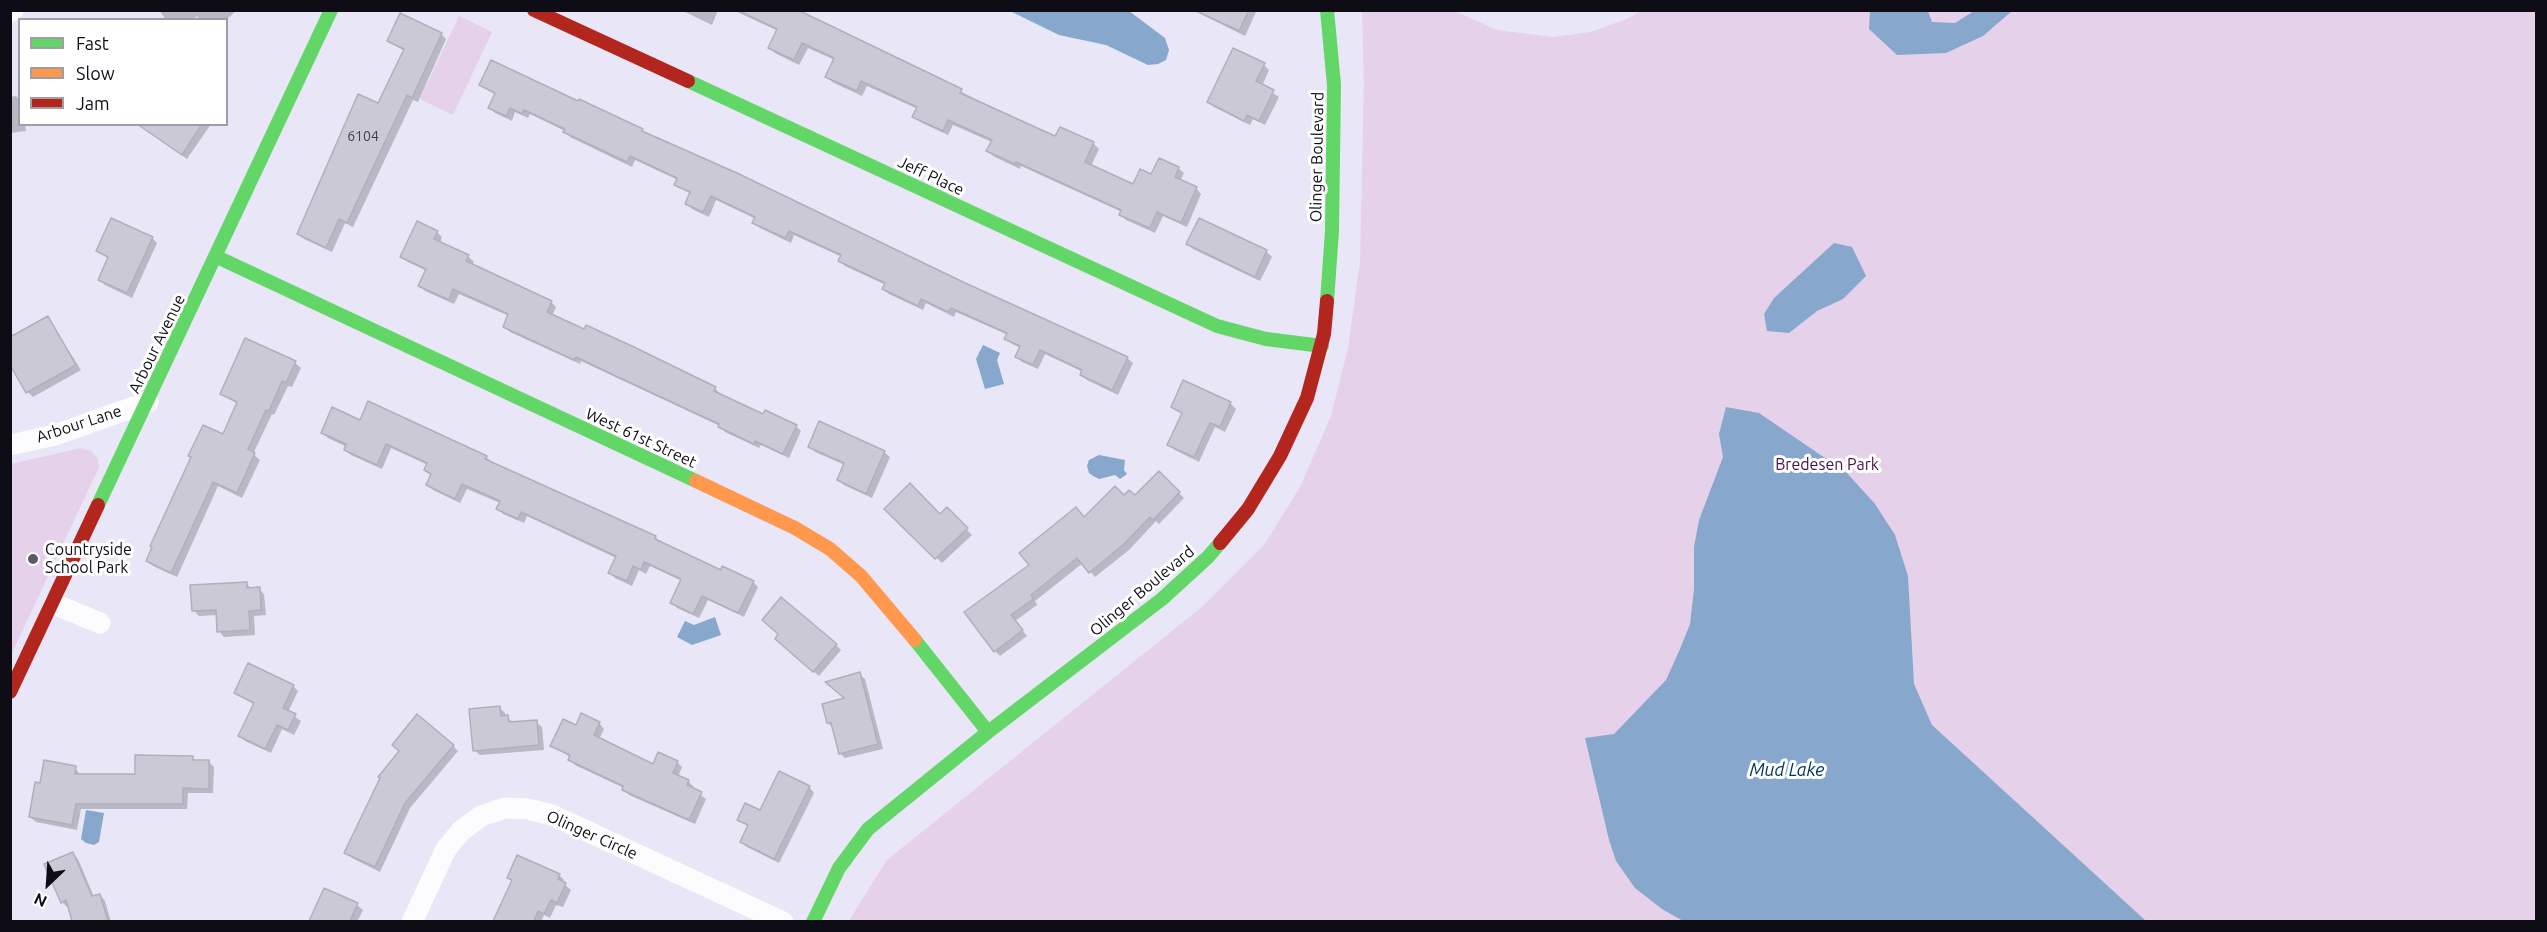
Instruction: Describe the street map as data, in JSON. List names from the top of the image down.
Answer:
{
  "streets": {
    "street": [
      "Olinger Boulevard",
      "Jeff Place",
      "Arbour Avenue",
      "Arbour Lane",
      "West 61st Street",
      "Olinger Circle"
    ]
  },
  "crossings": [
    ["Olinger Boulevard", "Jeff Place"],
    ["Olinger Boulevard", "West 61st Street"],
    ["Arbour Avenue", "Arbour Lane"],
    ["Arbour Avenue", "West 61st Street"]
  ],
  "water": ["Mud Lake"],
  "parks": ["Bredesen Park"],
  "places": ["Countryside School Park"],
  "house_numbers": ["6104"],
  "legend": ["Fast", "Slow", "Jam"],
  "north": "bottom left"
}
